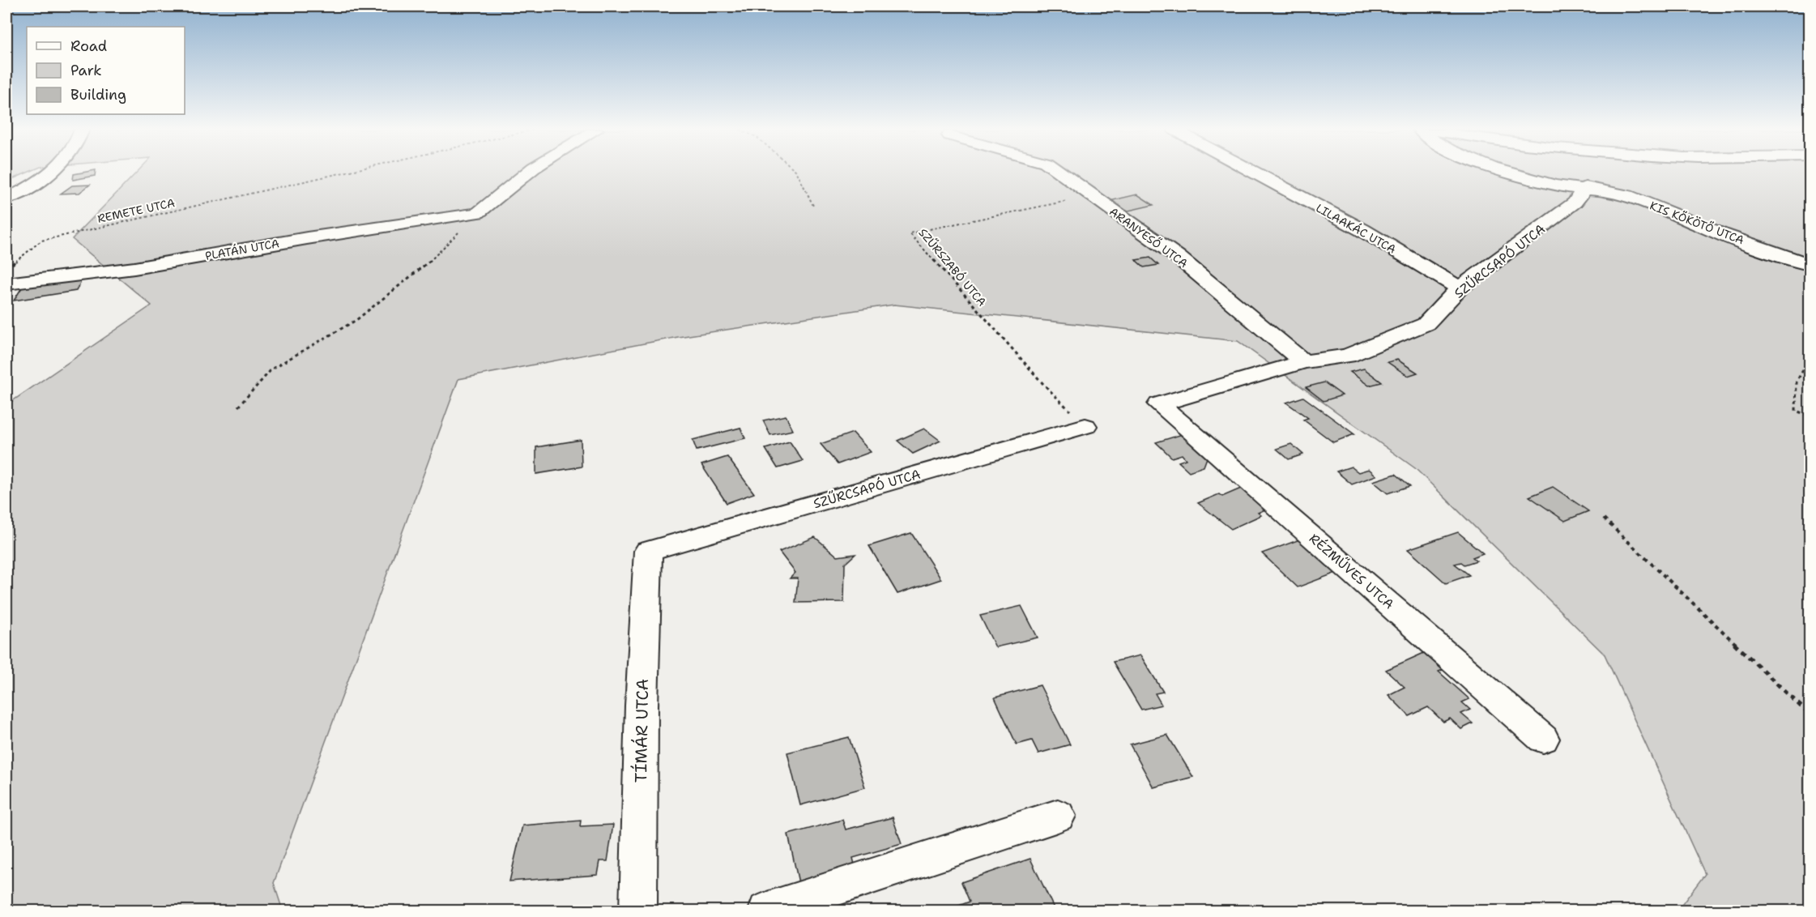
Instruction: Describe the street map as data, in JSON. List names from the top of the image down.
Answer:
{
  "streets": {
    "street": [
      "KIS KŐKÖTŐ UTCA",
      "LILAAKÁC UTCA",
      "ARANYESŐ UTCA",
      "PLATÁN UTCA",
      "SZŰRCSAPÓ UTCA",
      "RÉZMŰVES UTCA",
      "TÍMÁR UTCA"
    ],
    "path": ["REMETE UTCA", "SZŰRSZABÓ UTCA"]
  },
  "crossings": [
    ["KIS KŐKÖTŐ UTCA", "SZŰRCSAPÓ UTCA"],
    ["LILAAKÁC UTCA", "SZŰRCSAPÓ UTCA"],
    ["ARANYESŐ UTCA", "SZŰRCSAPÓ UTCA"],
    ["ARANYESŐ UTCA", "SZŰRSZABÓ UTCA"],
    ["SZŰRCSAPÓ UTCA", "SZŰRSZABÓ UTCA"],
    ["SZŰRCSAPÓ UTCA", "RÉZMŰVES UTCA"],
    ["SZŰRCSAPÓ UTCA", "TÍMÁR UTCA"]
  ],
  "legend": ["Road", "Park", "Building"]
}
